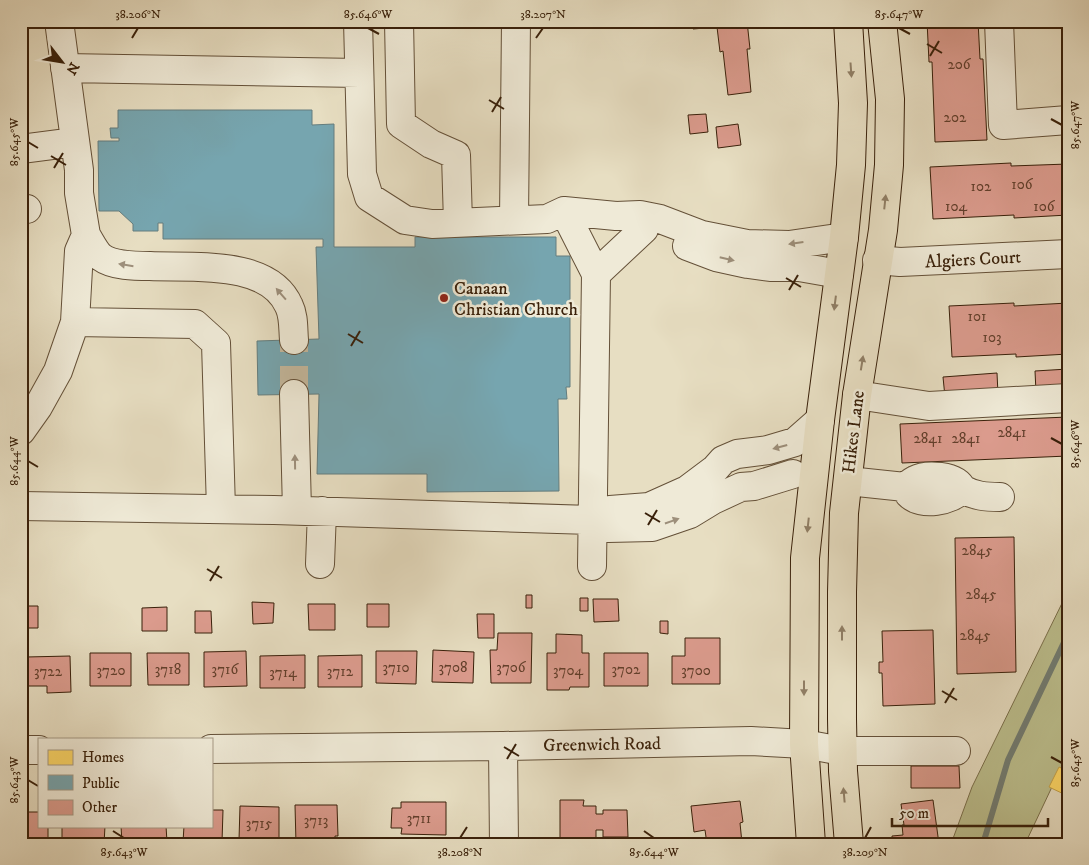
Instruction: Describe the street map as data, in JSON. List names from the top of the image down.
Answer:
{
  "streets": {
    "main road": ["Hikes Lane"],
    "street": ["Algiers Court", "Greenwich Road"]
  },
  "crossings": [
    ["Algiers Court", "Hikes Lane"],
    ["Hikes Lane", "Greenwich Road"]
  ],
  "places": ["Canaan Christian Church"],
  "house_numbers": [
    "206",
    "202",
    "106",
    "102",
    "104",
    "106",
    "101",
    "103",
    "2841",
    "2841",
    "2841",
    "2845",
    "2845",
    "2845",
    "3710",
    "3708",
    "3706",
    "3718",
    "3716",
    "3702",
    "3720",
    "3704",
    "3700",
    "3722",
    "3712",
    "3714",
    "3711",
    "3713",
    "3715"
  ],
  "legend": ["Homes", "Public", "Other"],
  "scale_bar": "50 m",
  "north": "bottom right",
  "coordinates": [
    "38.206°N",
    "85.646°W",
    "38.207°N",
    "85.647°W",
    "85.645°W",
    "85.644°W",
    "85.643°W",
    "38.208°N",
    "38.209°N"
  ]
}
